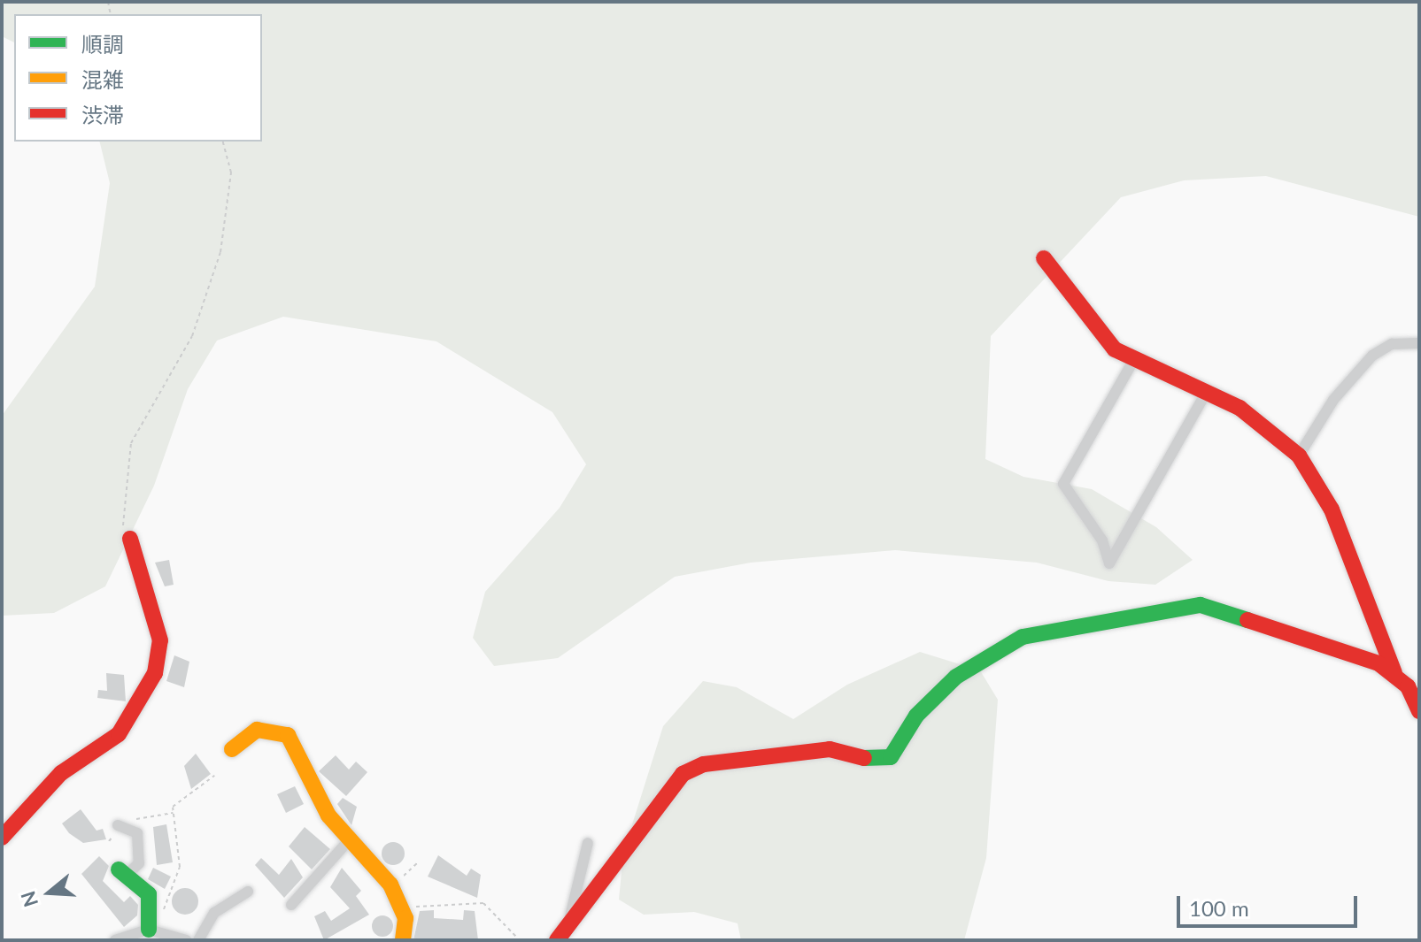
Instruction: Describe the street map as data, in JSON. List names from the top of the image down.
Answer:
{
  "legend": ["順調", "混雑", "渋滞"],
  "scale_bar": "100 m",
  "north": "left"
}
